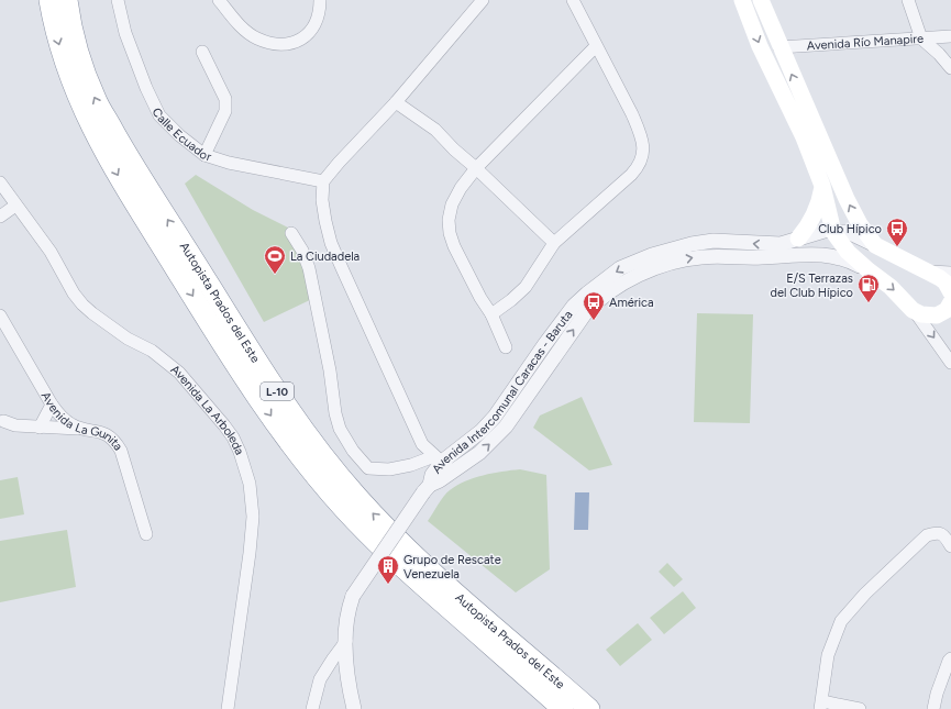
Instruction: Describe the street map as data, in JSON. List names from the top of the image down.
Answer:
{
  "streets": {
    "highway": ["Autopista Prados del Este", "L-10"],
    "street": [
      "Avenida Río Manapire",
      "Calle Ecuador",
      "Avenida Intercomunal Caracas - Baruta",
      "Avenida La Arboleda",
      "Avenida La Gunita"
    ]
  },
  "places": {
    "bus stop": ["Club Hípico", "América"],
    "sports": ["La Ciudadela"],
    "fuel station": ["E/S Terrazas del Club Hípico"],
    "building": ["Grupo de Rescate Venezuela"]
  }
}
